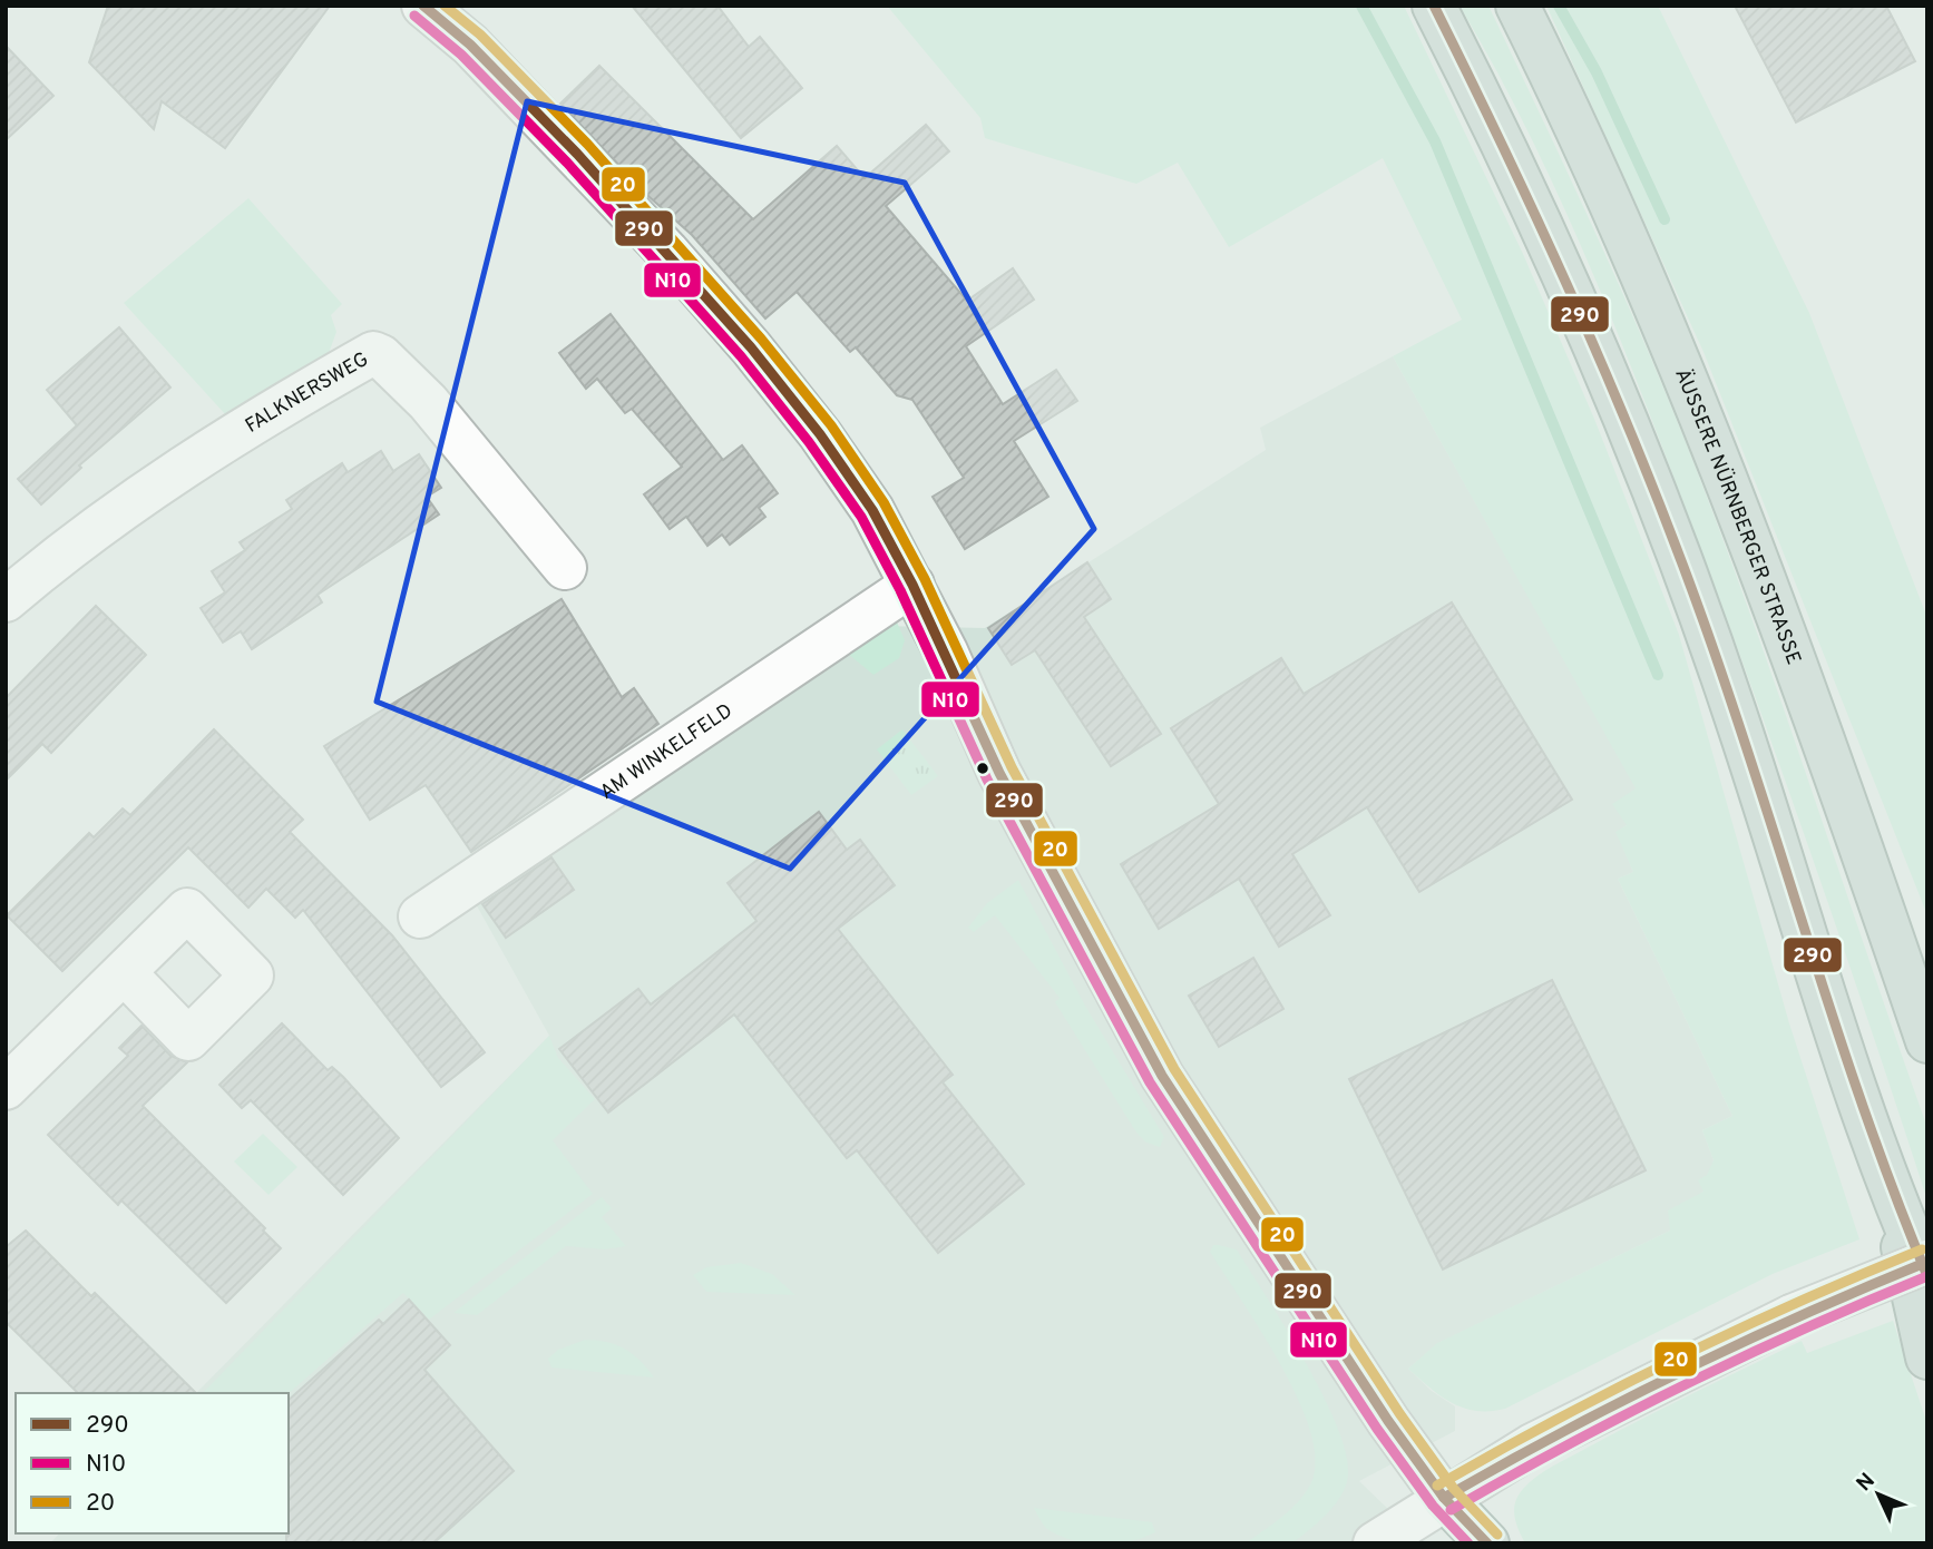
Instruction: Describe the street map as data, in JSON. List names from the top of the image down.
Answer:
{
  "streets": {
    "highway": ["ÄUSSERE NÜRNBERGER STRASSE"],
    "street": ["FALKNERSWEG", "AM WINKELFELD"]
  },
  "lines": ["transit line 290", "transit line 20", "transit line N10"],
  "legend": ["290", "N10", "20"],
  "north": "top left"
}
